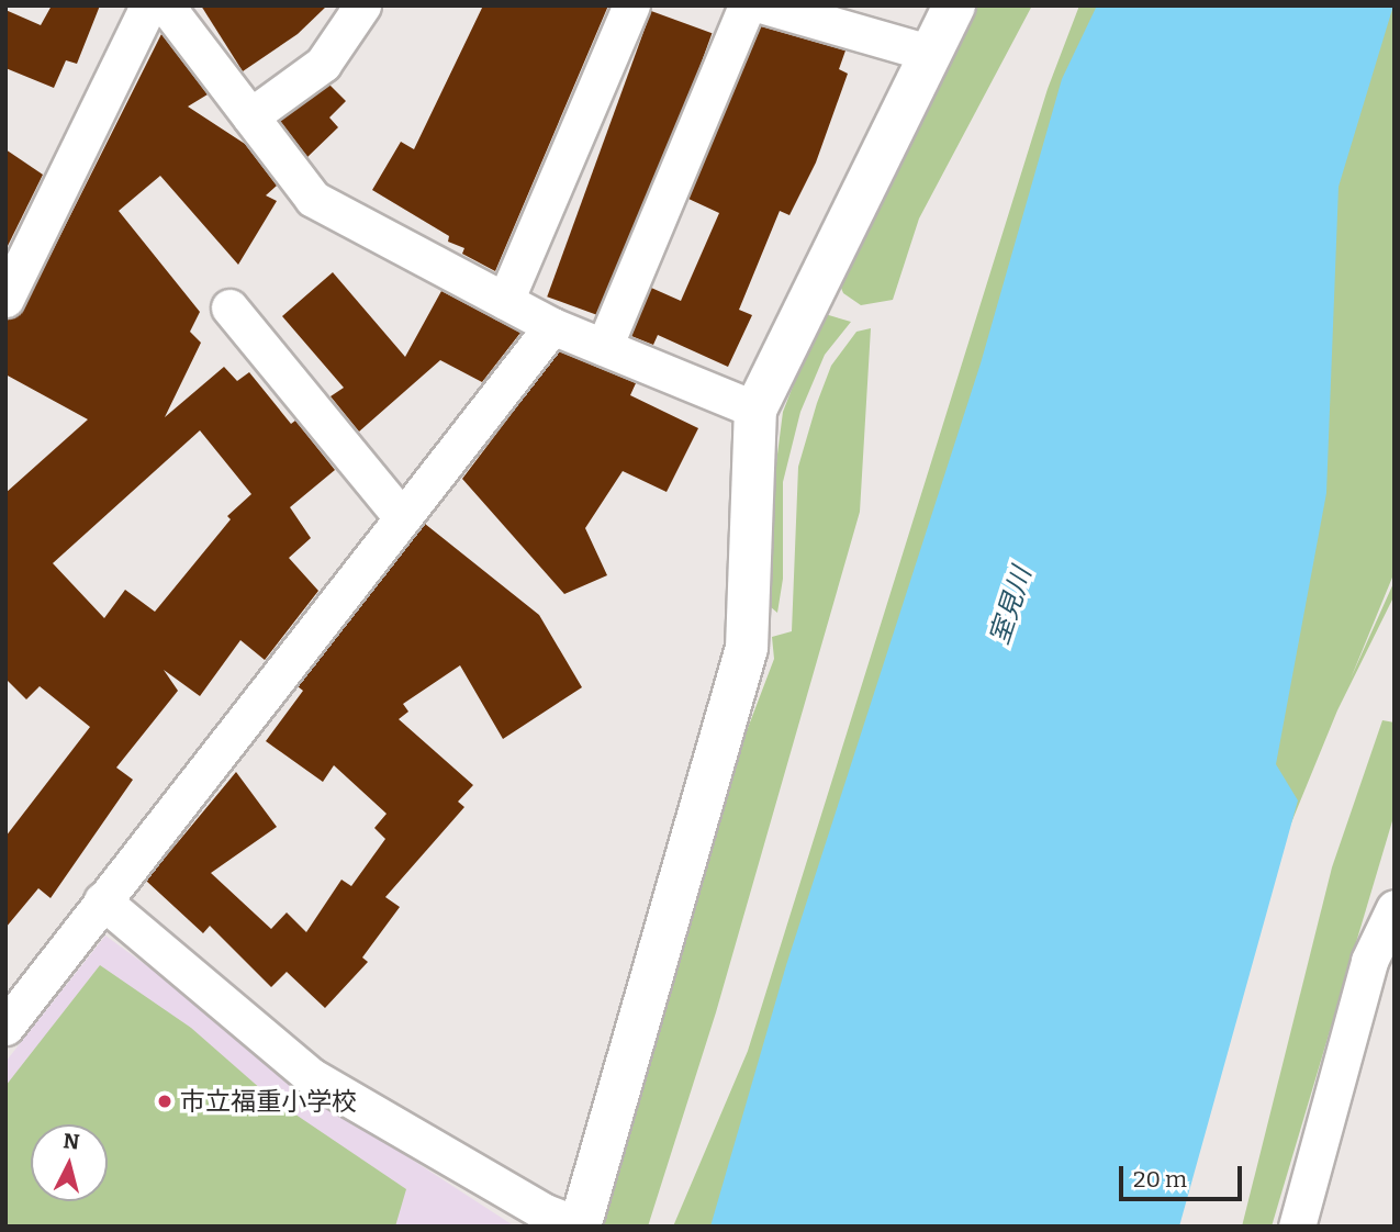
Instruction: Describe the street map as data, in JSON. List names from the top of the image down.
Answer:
{
  "water": ["室見川"],
  "places": ["市立福重小学校"],
  "scale_bar": "20 m",
  "north": "top"
}
